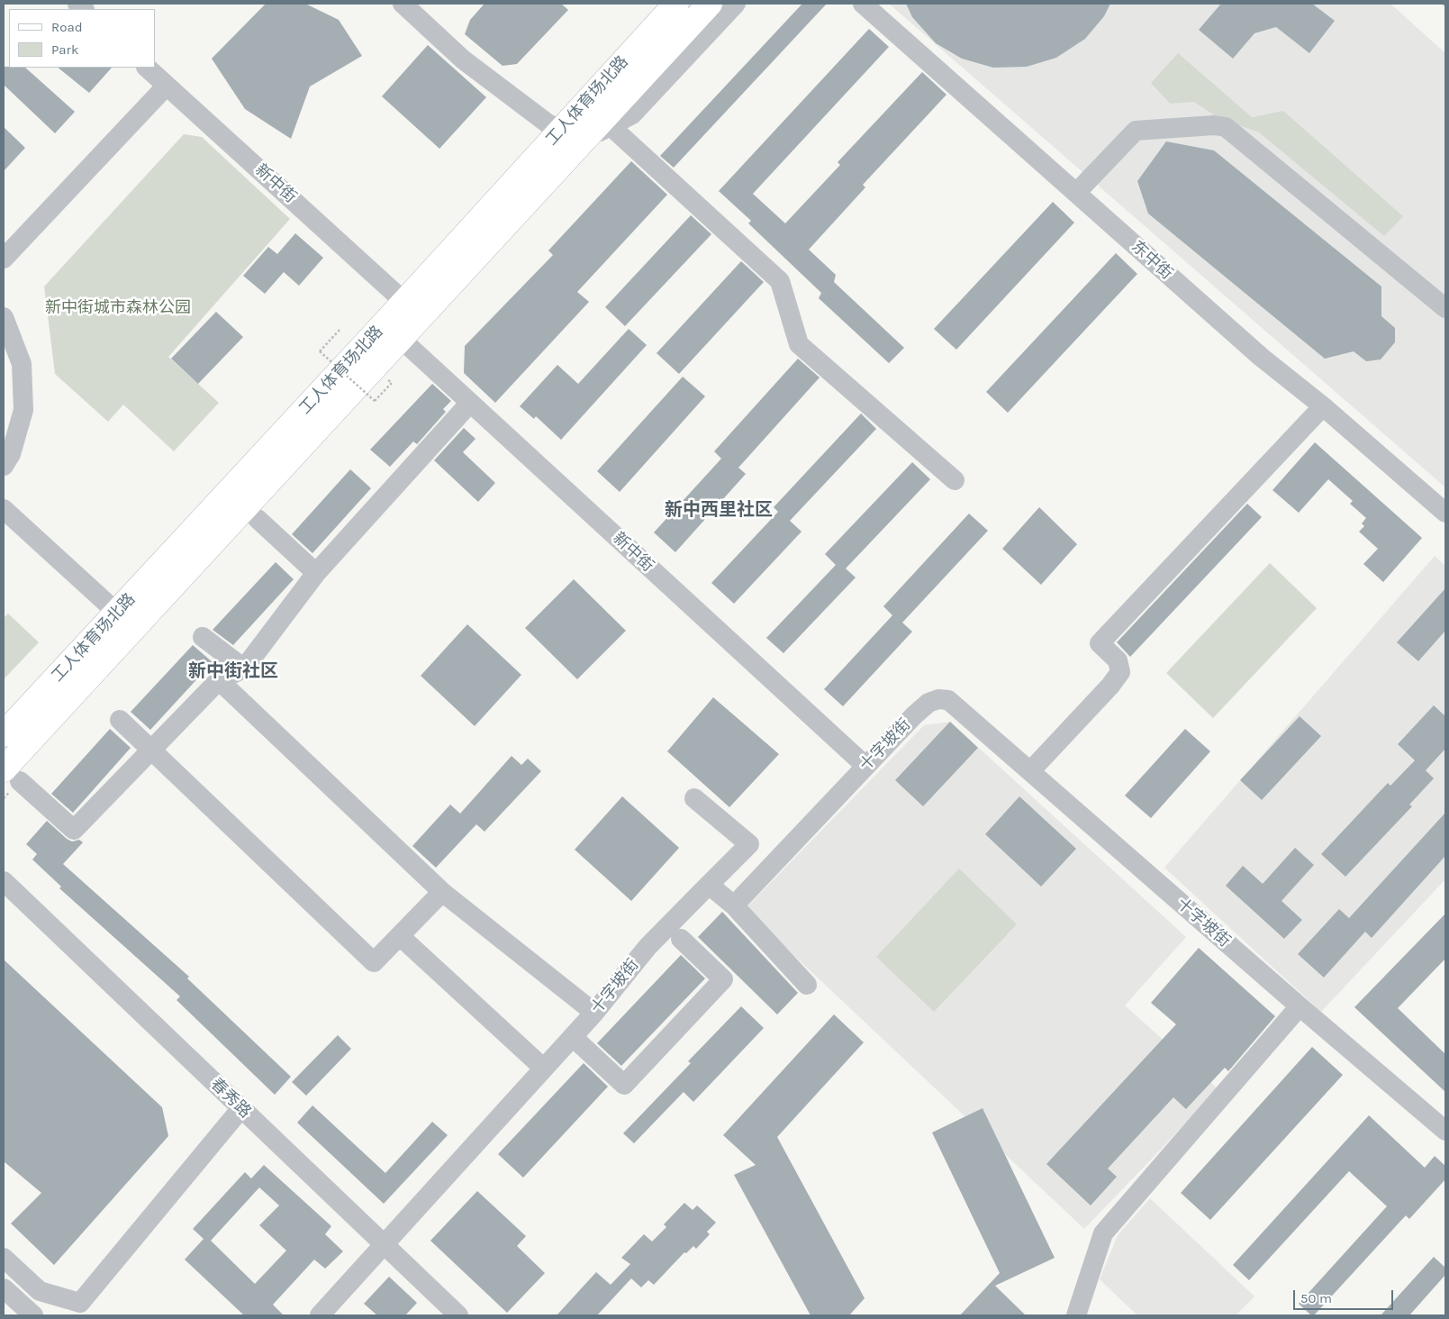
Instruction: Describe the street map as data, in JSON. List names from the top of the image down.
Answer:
{
  "streets": {
    "main road": ["工人体育场北路"],
    "street": [
      "新中街",
      "东中街",
      "十字坡街",
      "春秀路"
    ]
  },
  "crossings": [
    ["工人体育场北路", "新中街"],
    ["新中街", "十字坡街"],
    ["十字坡街", "春秀路"]
  ],
  "districts": ["新中西里社区", "新中街社区"],
  "parks": ["新中街城市森林公园"],
  "legend": ["Road", "Park"],
  "scale_bar": "50 m"
}
